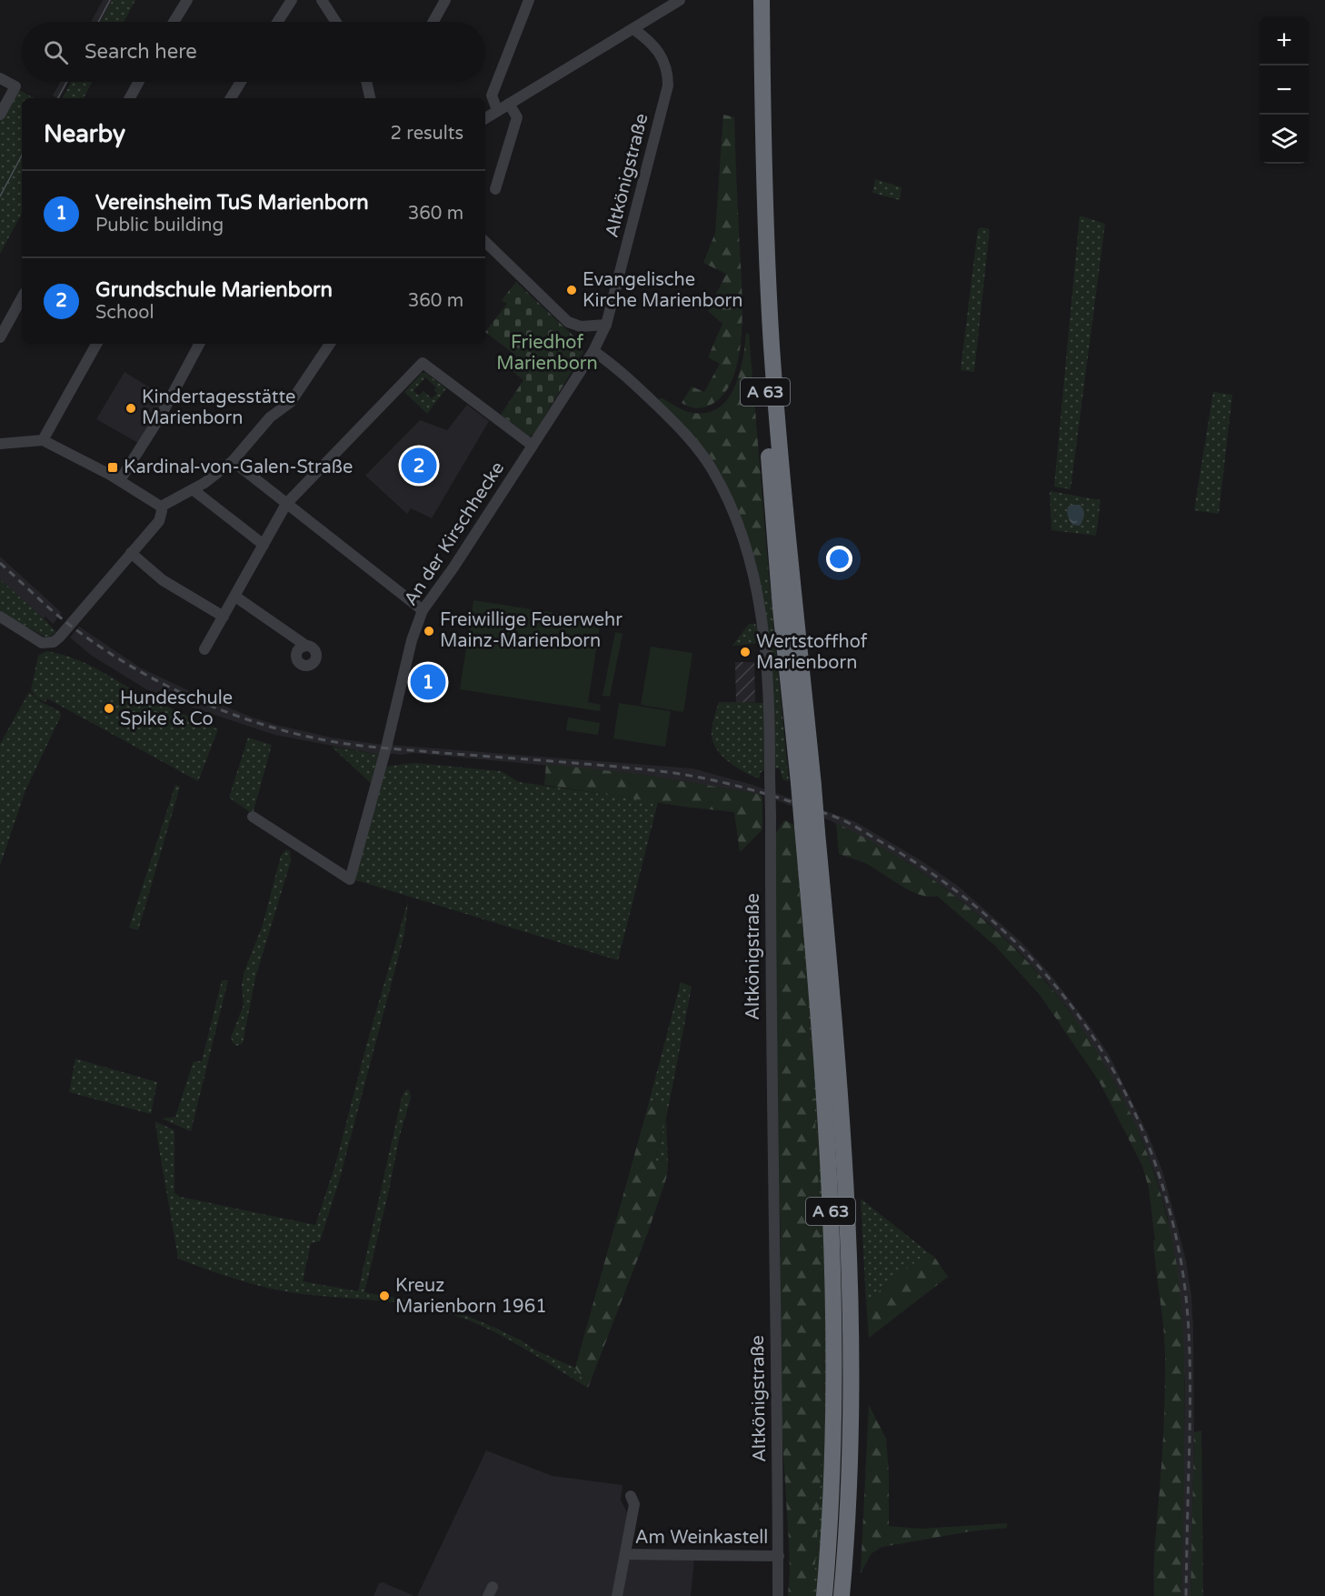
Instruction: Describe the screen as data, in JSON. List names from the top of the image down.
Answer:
{
  "streets": {
    "highway": ["A 63"],
    "street": ["Altkönigstraße", "An der Kirschhecke", "Am Weinkastell"]
  },
  "crossings": [
    ["Altkönigstraße", "An der Kirschhecke"],
    ["Altkönigstraße", "Am Weinkastell"]
  ],
  "parks": ["Friedhof Marienborn"],
  "places": {
    "other": [
      "Evangelische Kirche Marienborn",
      "Kindertagesstätte Marienborn",
      "Freiwillige Feuerwehr Mainz-Marienborn",
      "Wertstoffhof Marienborn",
      "Hundeschule Spike & Co",
      "Kreuz Marienborn 1961"
    ],
    "transit": ["Kardinal-von-Galen-Straße"]
  },
  "page": {
    "map_buttons": ["+", "−"],
    "search": "Search here",
    "heading": ["Nearby", "2 results"],
    "list": [
      {
        "mark": "1",
        "name": "Vereinsheim TuS Marienborn",
        "note": "Public building",
        "value": "360 m"
      },
      {
        "mark": "2",
        "name": "Grundschule Marienborn",
        "note": "School",
        "value": "360 m"
      }
    ],
    "pins": ["2", "1"]
  }
}
